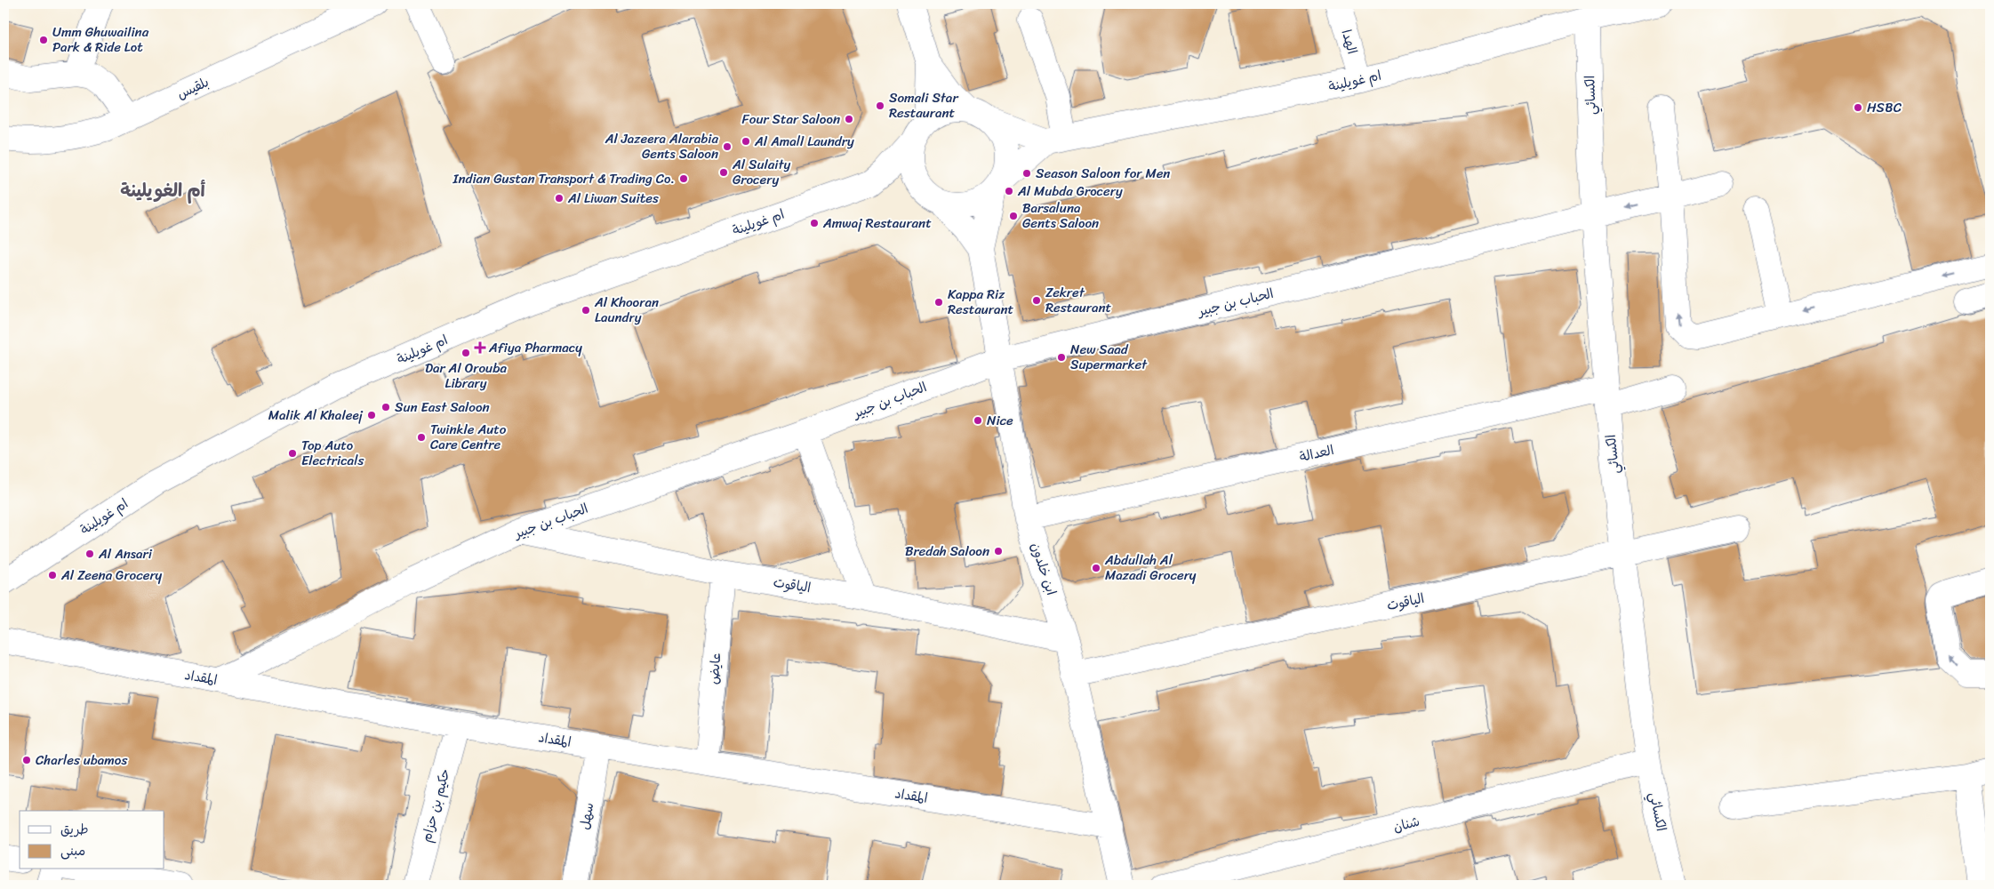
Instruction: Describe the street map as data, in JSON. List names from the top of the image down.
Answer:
{
  "streets": {
    "street": [
      "الهدا",
      "ام غويلينة",
      "بلقيس",
      "الكسائي",
      "الحباب بن جبير",
      "العدالة",
      "ابن خلدون",
      "الياقوت",
      "عايض",
      "المقداد",
      "حكيم بن حزام",
      "سهل",
      "شنان"
    ]
  },
  "crossings": [
    ["الهدا", "ام غويلينة"],
    ["ام غويلينة", "الكسائي"],
    ["ام غويلينة", "ابن خلدون"],
    ["الكسائي", "الحباب بن جبير"],
    ["الكسائي", "العدالة"],
    ["الكسائي", "الياقوت"],
    ["الكسائي", "شنان"],
    ["الحباب بن جبير", "ابن خلدون"],
    ["الحباب بن جبير", "الياقوت"],
    ["الحباب بن جبير", "المقداد"],
    ["العدالة", "ابن خلدون"],
    ["ابن خلدون", "الياقوت"],
    ["ابن خلدون", "المقداد"],
    ["الياقوت", "عايض"],
    ["عايض", "المقداد"],
    ["المقداد", "حكيم بن حزام"],
    ["المقداد", "سهل"]
  ],
  "districts": ["أم الغويلينة"],
  "places": {
    "other": [
      "Umm Ghuwailina Park & Ride Lot",
      "Somali Star Restaurant",
      "HSBC",
      "Four Star Saloon",
      "Al Amall Laundry",
      "Al Jazeera Alarabia Gents Saloon",
      "Al Sulaity Grocery",
      "Season Saloon for Men",
      "Indian Gustan Transport & Trading Co.",
      "Al Mubda Grocery",
      "Al Liwan Suites",
      "Barsaluna Gents Saloon",
      "Amwaj Restaurant",
      "Zekret Restaurant",
      "Kappa Riz Restaurant",
      "Al Khooran Laundry",
      "Dar Al Orouba Library",
      "New Saad Supermarket",
      "Sun East Saloon",
      "Malik Al Khaleej",
      "Nice",
      "Twinkle Auto Care Centre",
      "Top Auto Electricals",
      "Bredah Saloon",
      "Al Ansari",
      "Abdullah Al Mazadi Grocery",
      "Al Zeena Grocery",
      "Charles ubamos"
    ],
    "health": ["Afiya Pharmacy"]
  },
  "legend": ["طريق", "مبنى"]
}
